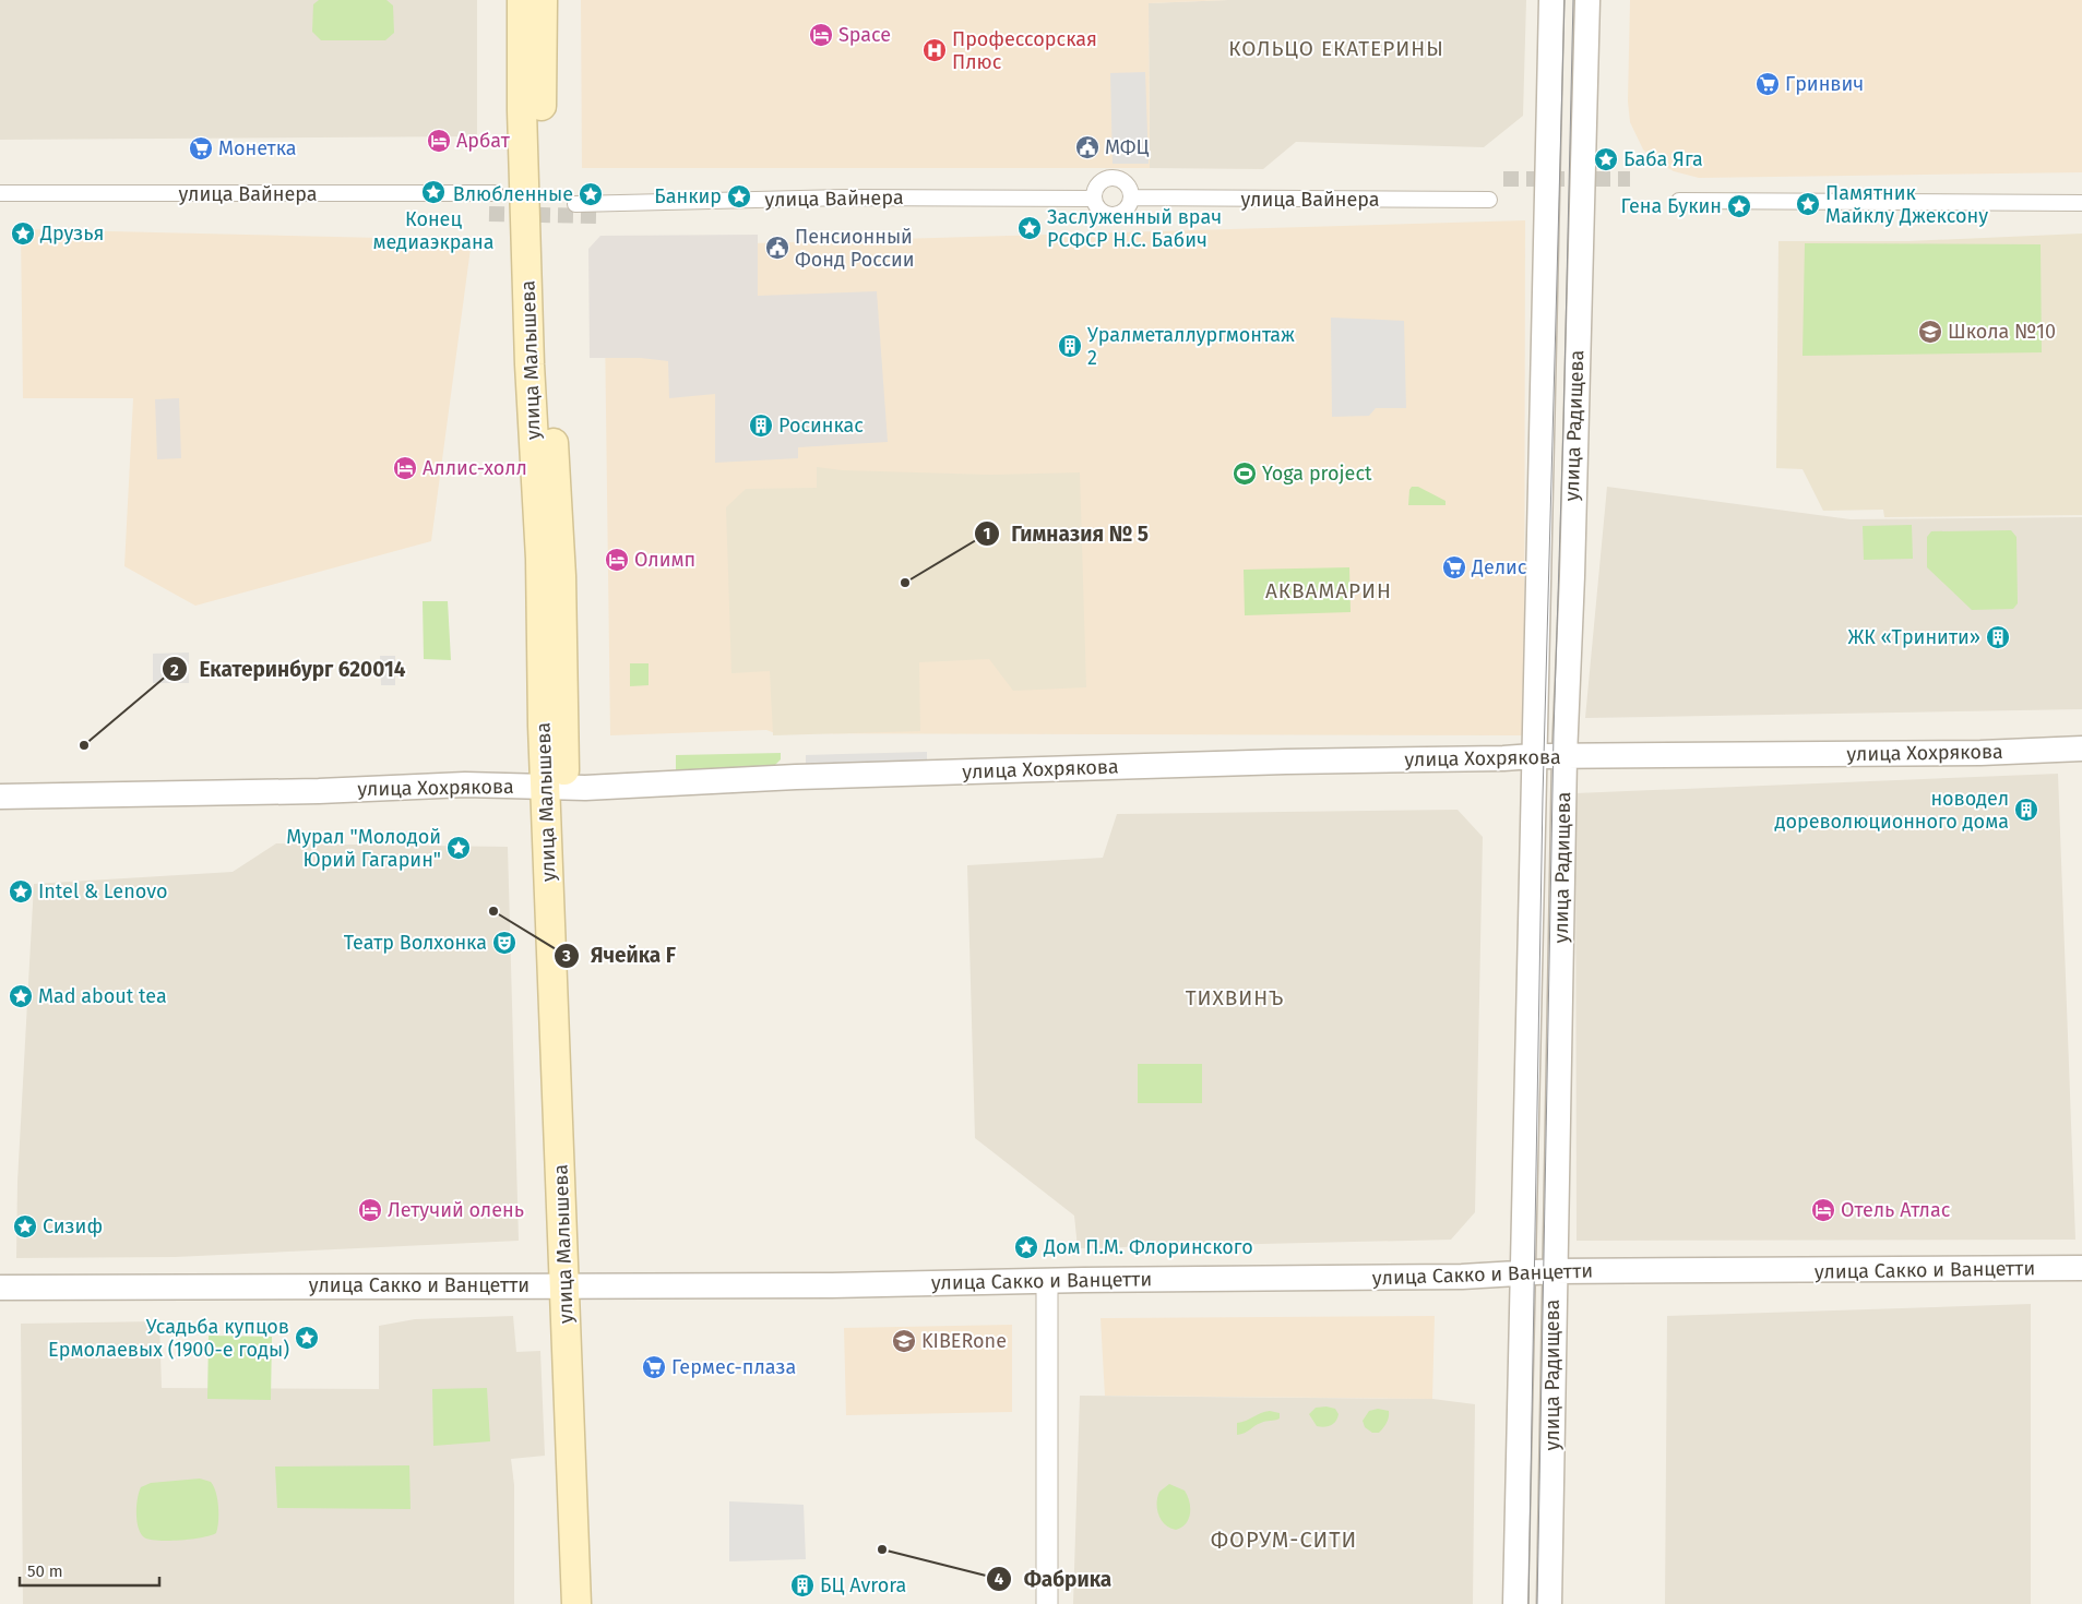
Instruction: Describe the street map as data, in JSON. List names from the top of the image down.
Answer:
{
  "streets": {
    "main road": ["улица Малышева"],
    "street": [
      "улица Вайнера",
      "улица Радищева",
      "улица Хохрякова",
      "улица Сакко и Ванцетти"
    ]
  },
  "crossings": [
    ["улица Малышева", "улица Хохрякова"],
    ["улица Малышева", "улица Сакко и Ванцетти"],
    ["улица Радищева", "улица Хохрякова"],
    ["улица Радищева", "улица Сакко и Ванцетти"]
  ],
  "districts": [
    "КОЛЬЦО ЕКАТЕРИНЫ",
    "АКВАМАРИН",
    "ТИХВИНЪ",
    "ФОРУМ-СИТИ"
  ],
  "places": {
    "hotel": [
      "Space",
      "Арбат",
      "Аллис-холл",
      "Олимп",
      "Летучий олень",
      "Отель Атлас"
    ],
    "hospital": ["Профессорская Плюс"],
    "supermarket": [
      "Гринвич",
      "Монетка",
      "Делис",
      "Гермес-плаза"
    ],
    "public building": ["МФЦ", "Пенсионный Фонд России"],
    "place": [
      "Баба Яга",
      "Конец медиаэкрана",
      "Влюбленные",
      "Банкир",
      "Памятник Майклу Джексону",
      "Гена Букин",
      "Заслуженный врач РСФСР Н.С. Бабич",
      "Друзья",
      "Мурал \"Молодой Юрий Гагарин\"",
      "Intel & Lenovo",
      "Mad about tea",
      "Сизиф",
      "Дом П.М. Флоринского",
      "Усадьба купцов Ермолаевых (1900-е годы)"
    ],
    "school or university": ["Школа №10", "KIBERone"],
    "building": [
      "Уралметаллургмонтаж 2",
      "Росинкас",
      "ЖК «Тринити»",
      "новодел дореволюционного дома",
      "БЦ Avrora"
    ],
    "sports": ["Yoga projeсt"],
    "other": [
      "Гимназия № 5",
      "Екатеринбург 620014",
      "Ячейка F",
      "Фабрика"
    ],
    "theatre": ["Театр Волхонка"]
  },
  "scale_bar": "50 m"
}
